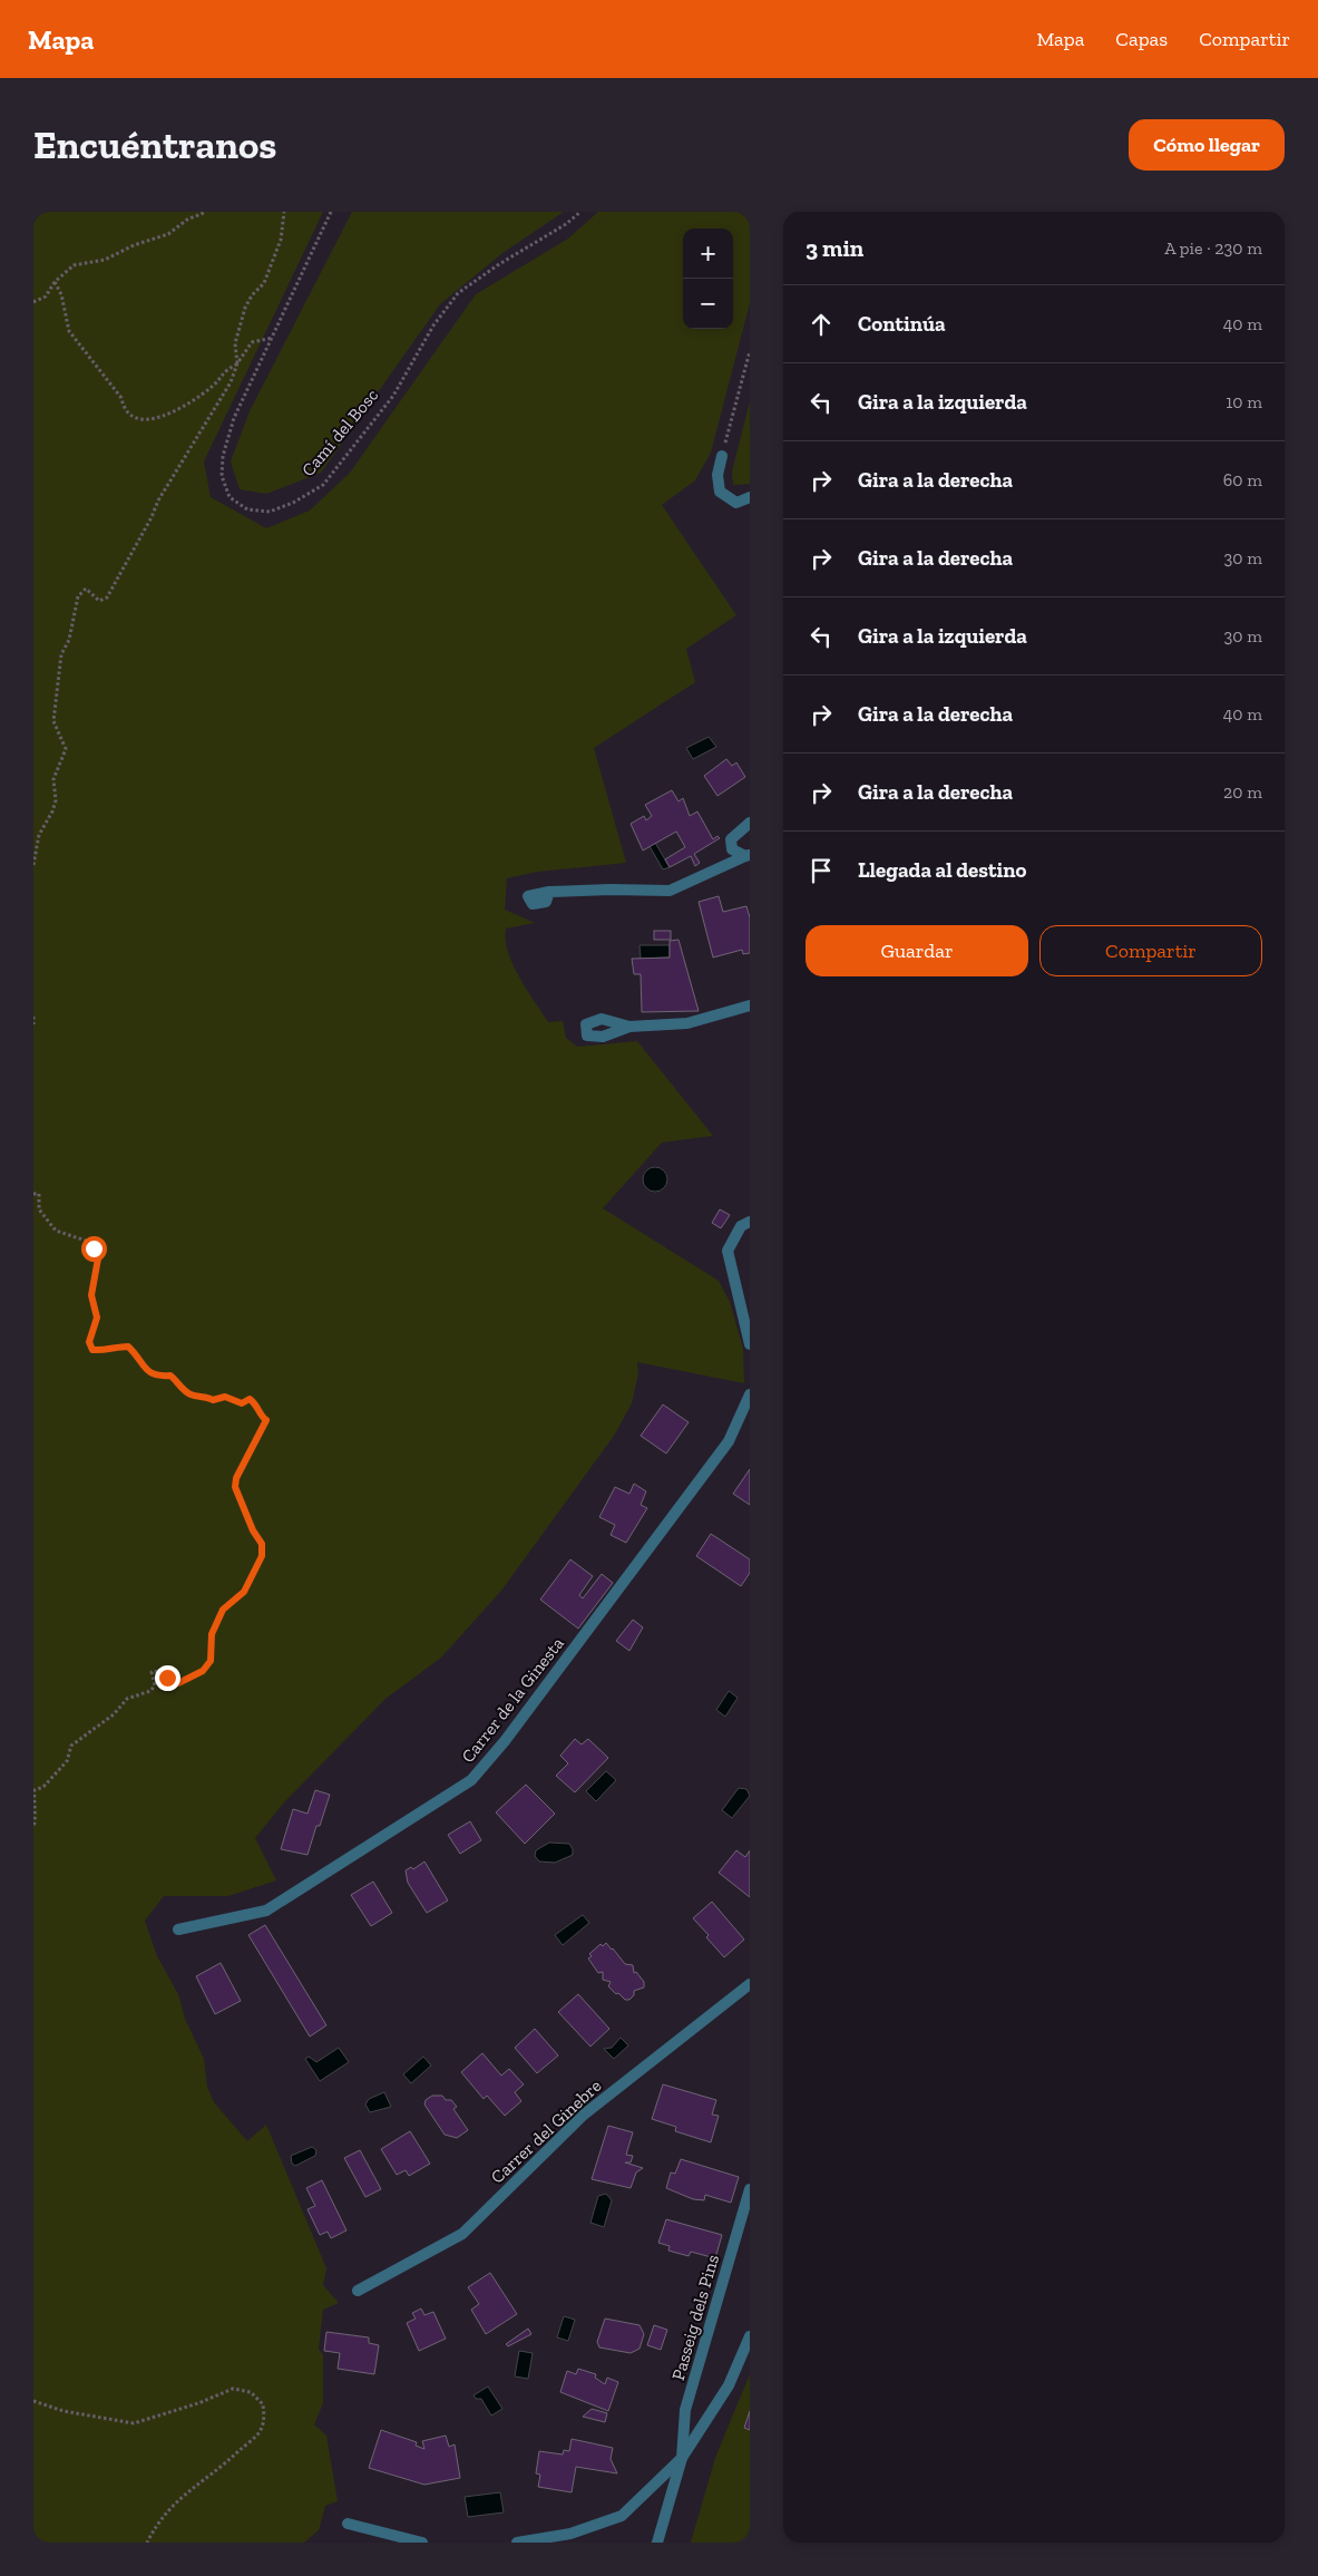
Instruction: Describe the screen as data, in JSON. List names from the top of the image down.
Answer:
{
  "streets": {
    "street": ["Carrer de la Ginesta", "Carrer del Ginebre", "Passeig dels Pins"],
    "path": ["Camí del Bosc"]
  },
  "page": {
    "header": "Mapa",
    "nav": ["Mapa", "Capas", "Compartir"],
    "buttons": [
      "Cómo llegar",
      ["Guardar", "Compartir"]
    ],
    "title": "Encuéntranos",
    "heading": ["3 min", "A pie · 230 m"],
    "map_buttons": ["+", "−"],
    "list": [
      ["Continúa", "40 m"],
      ["Gira a la izquierda", "10 m"],
      ["Gira a la derecha", "60 m"],
      ["Gira a la derecha", "30 m"],
      ["Gira a la izquierda", "30 m"],
      ["Gira a la derecha", "40 m"],
      ["Gira a la derecha", "20 m"],
      "Llegada al destino"
    ]
  }
}
